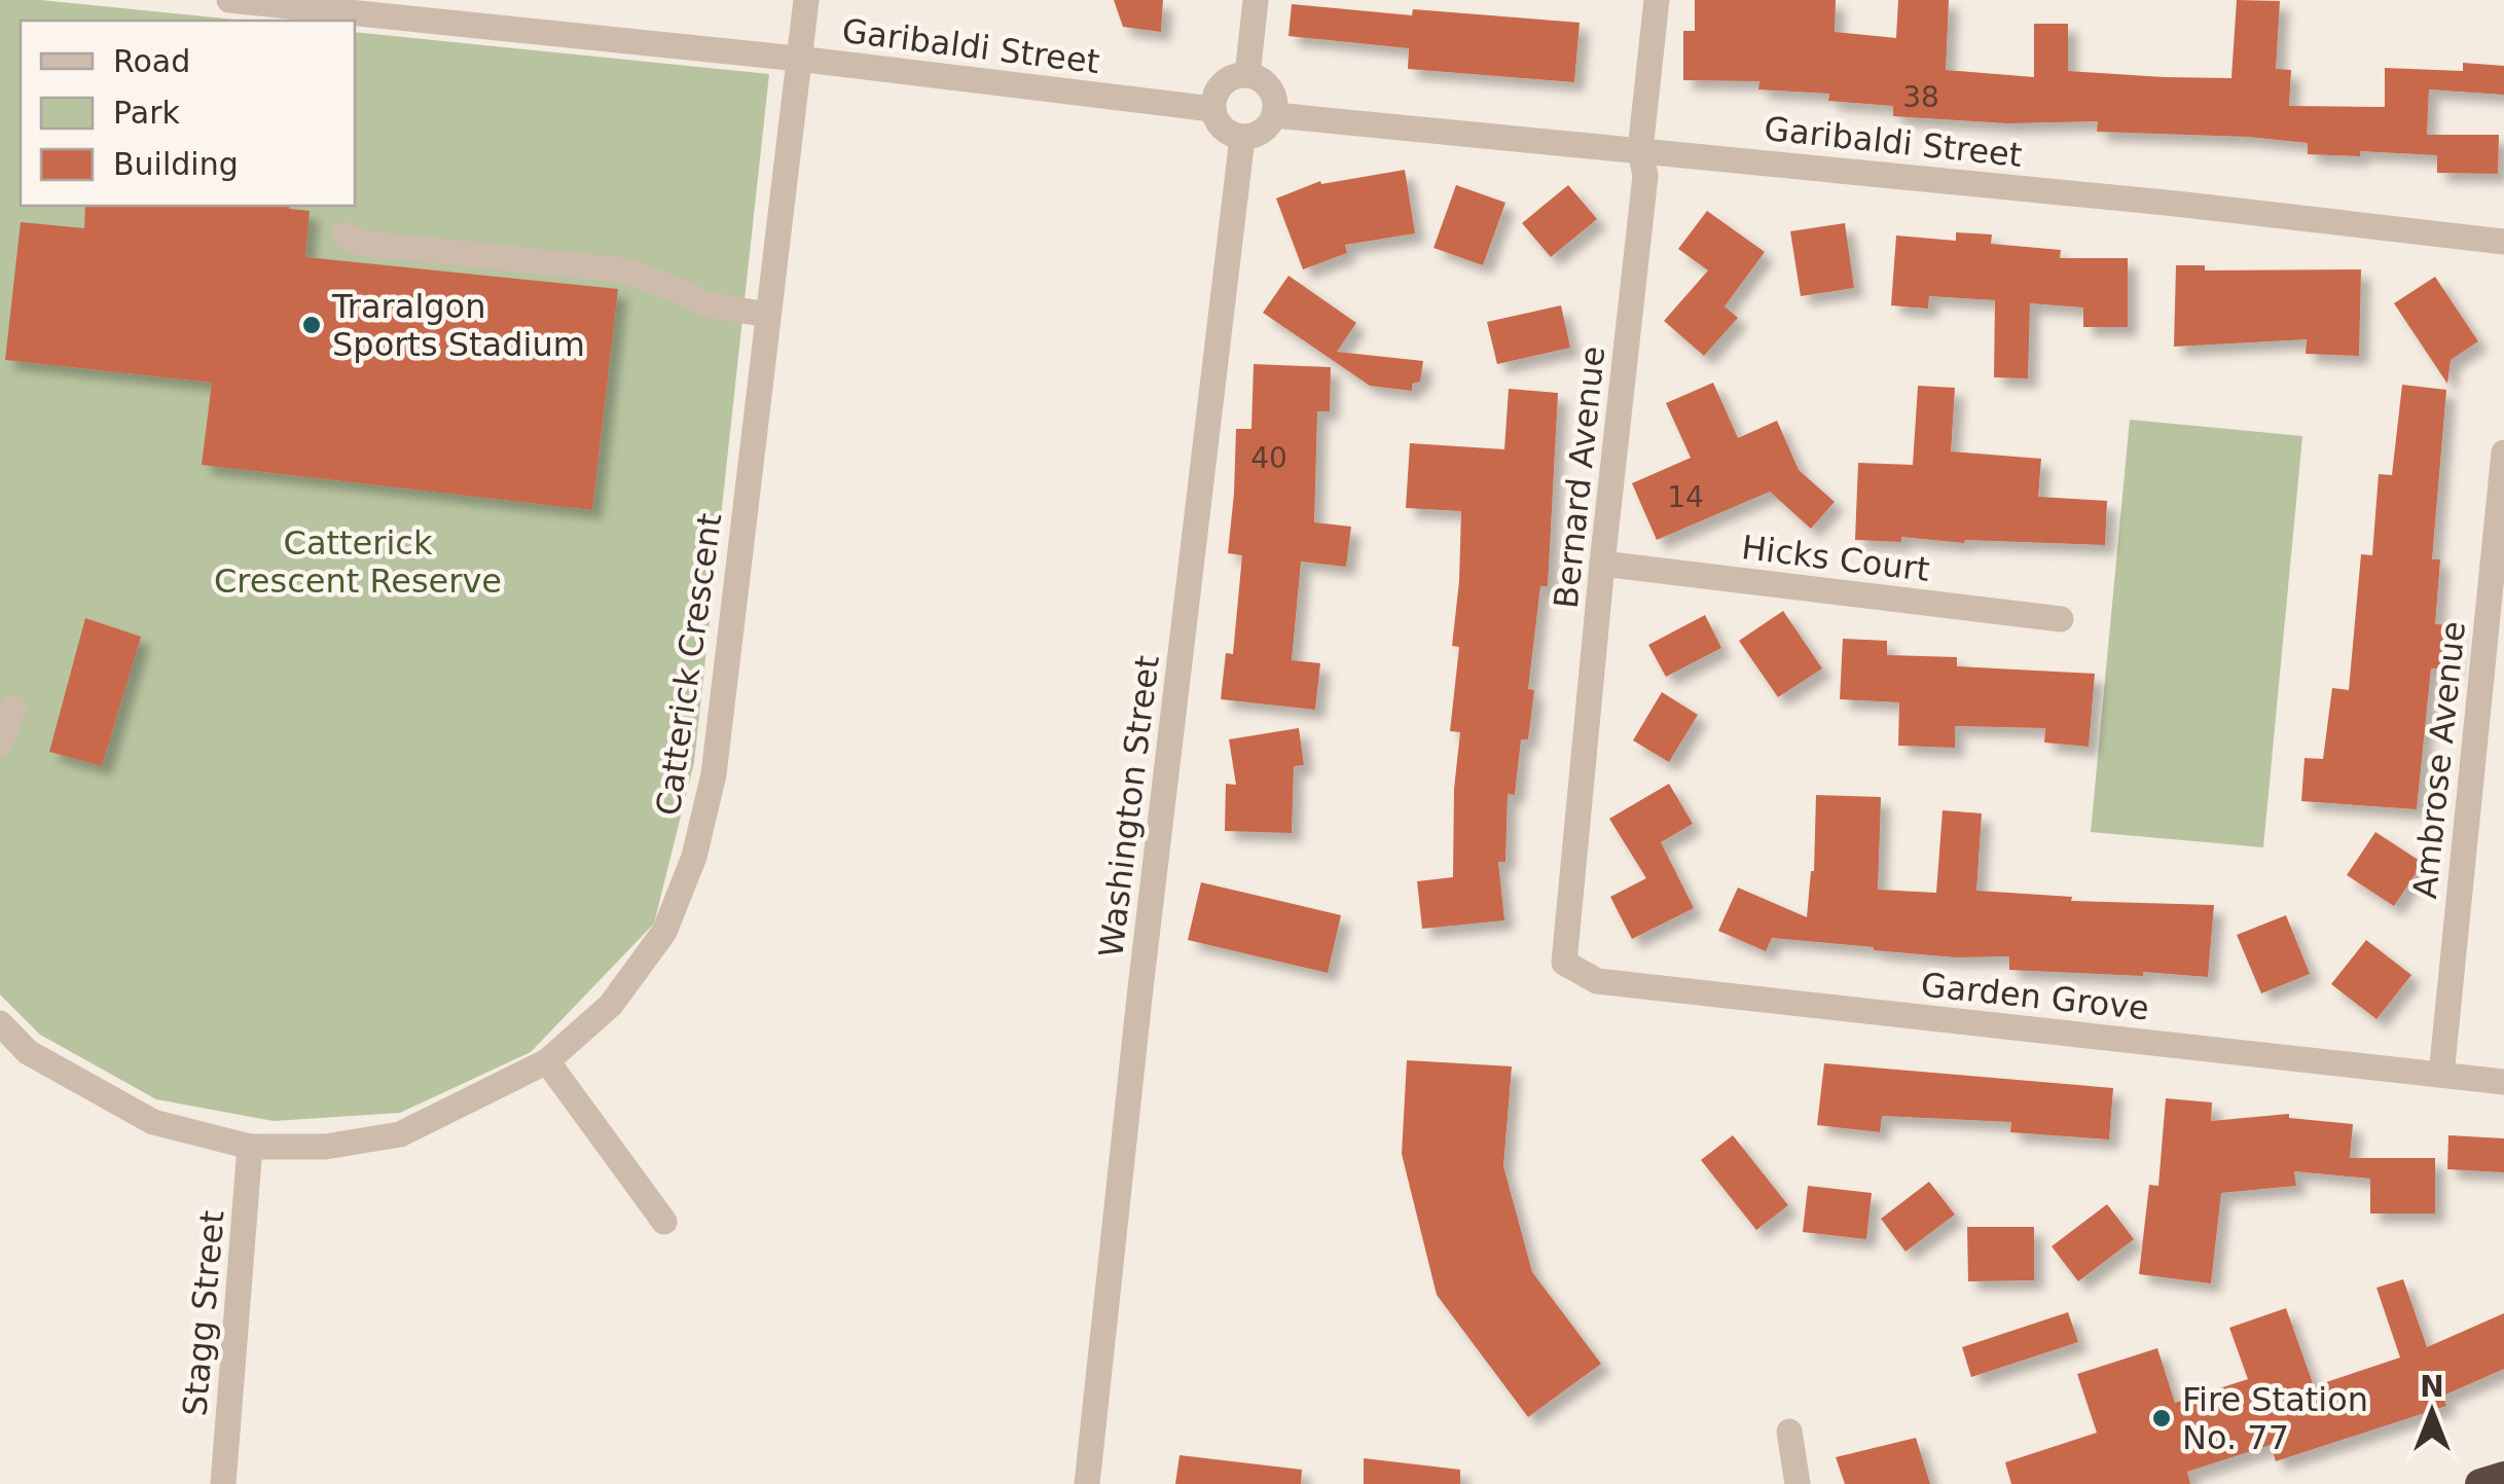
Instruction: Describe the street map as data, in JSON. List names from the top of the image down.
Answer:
{
  "streets": {
    "street": [
      "Garibaldi Street",
      "Bernard Avenue",
      "Hicks Court",
      "Catterick Crescent",
      "Ambrose Avenue",
      "Washington Street",
      "Garden Grove",
      "Stagg Street"
    ]
  },
  "crossings": [
    ["Garibaldi Street", "Bernard Avenue"],
    ["Garibaldi Street", "Catterick Crescent"],
    ["Garibaldi Street", "Washington Street"],
    ["Bernard Avenue", "Hicks Court"],
    ["Bernard Avenue", "Garden Grove"],
    ["Catterick Crescent", "Stagg Street"],
    ["Ambrose Avenue", "Garden Grove"]
  ],
  "parks": ["Catterick Crescent Reserve"],
  "places": ["Traralgon Sports Stadium", "Fire Station No. 77"],
  "house_numbers": ["38", "40", "14"],
  "legend": ["Road", "Park", "Building"],
  "north": "top"
}
